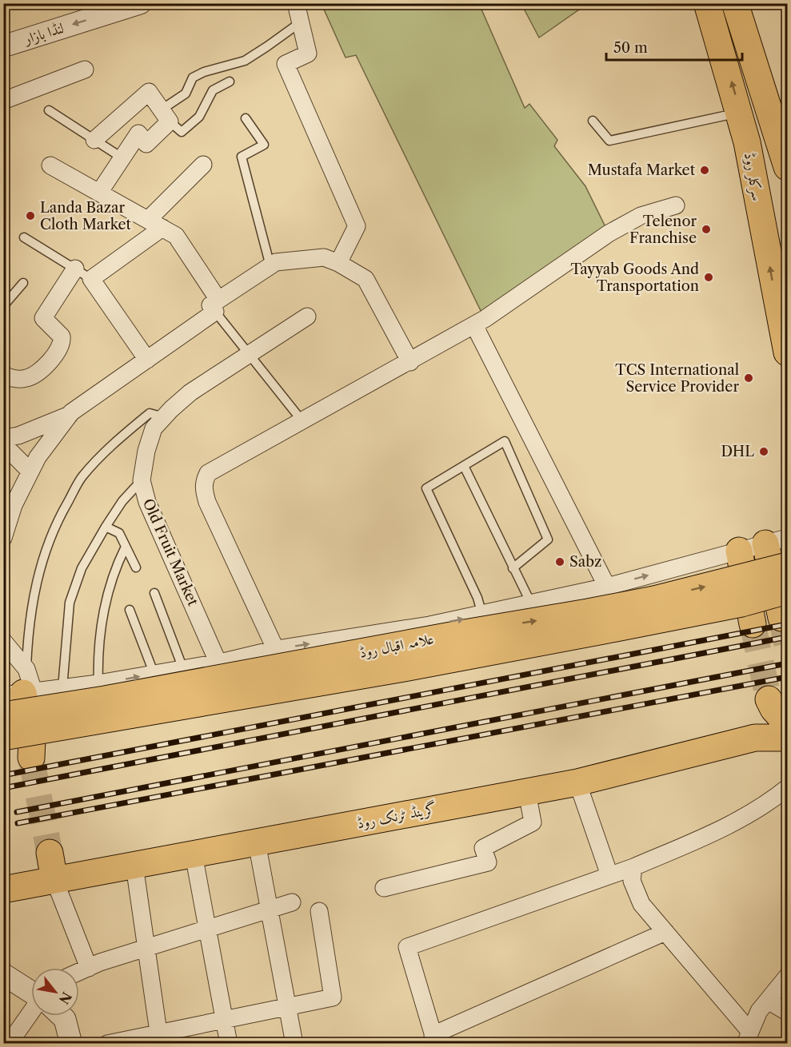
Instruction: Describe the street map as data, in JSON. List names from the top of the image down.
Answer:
{
  "streets": {
    "main road": ["سرکلر روڈ", "علامہ اقبال روڈ", "گرینڈ ٹرنک روڈ"],
    "street": ["لنڈا بازار", "Old Fruit Market"]
  },
  "places": [
    "Mustafa Market",
    "Landa Bazar Cloth Market",
    "Telenor Franchise",
    "Tayyab Goods And Transportation",
    "TCS International Service Provider",
    "DHL",
    "Sabz"
  ],
  "scale_bar": "50 m",
  "north": "bottom right"
}
